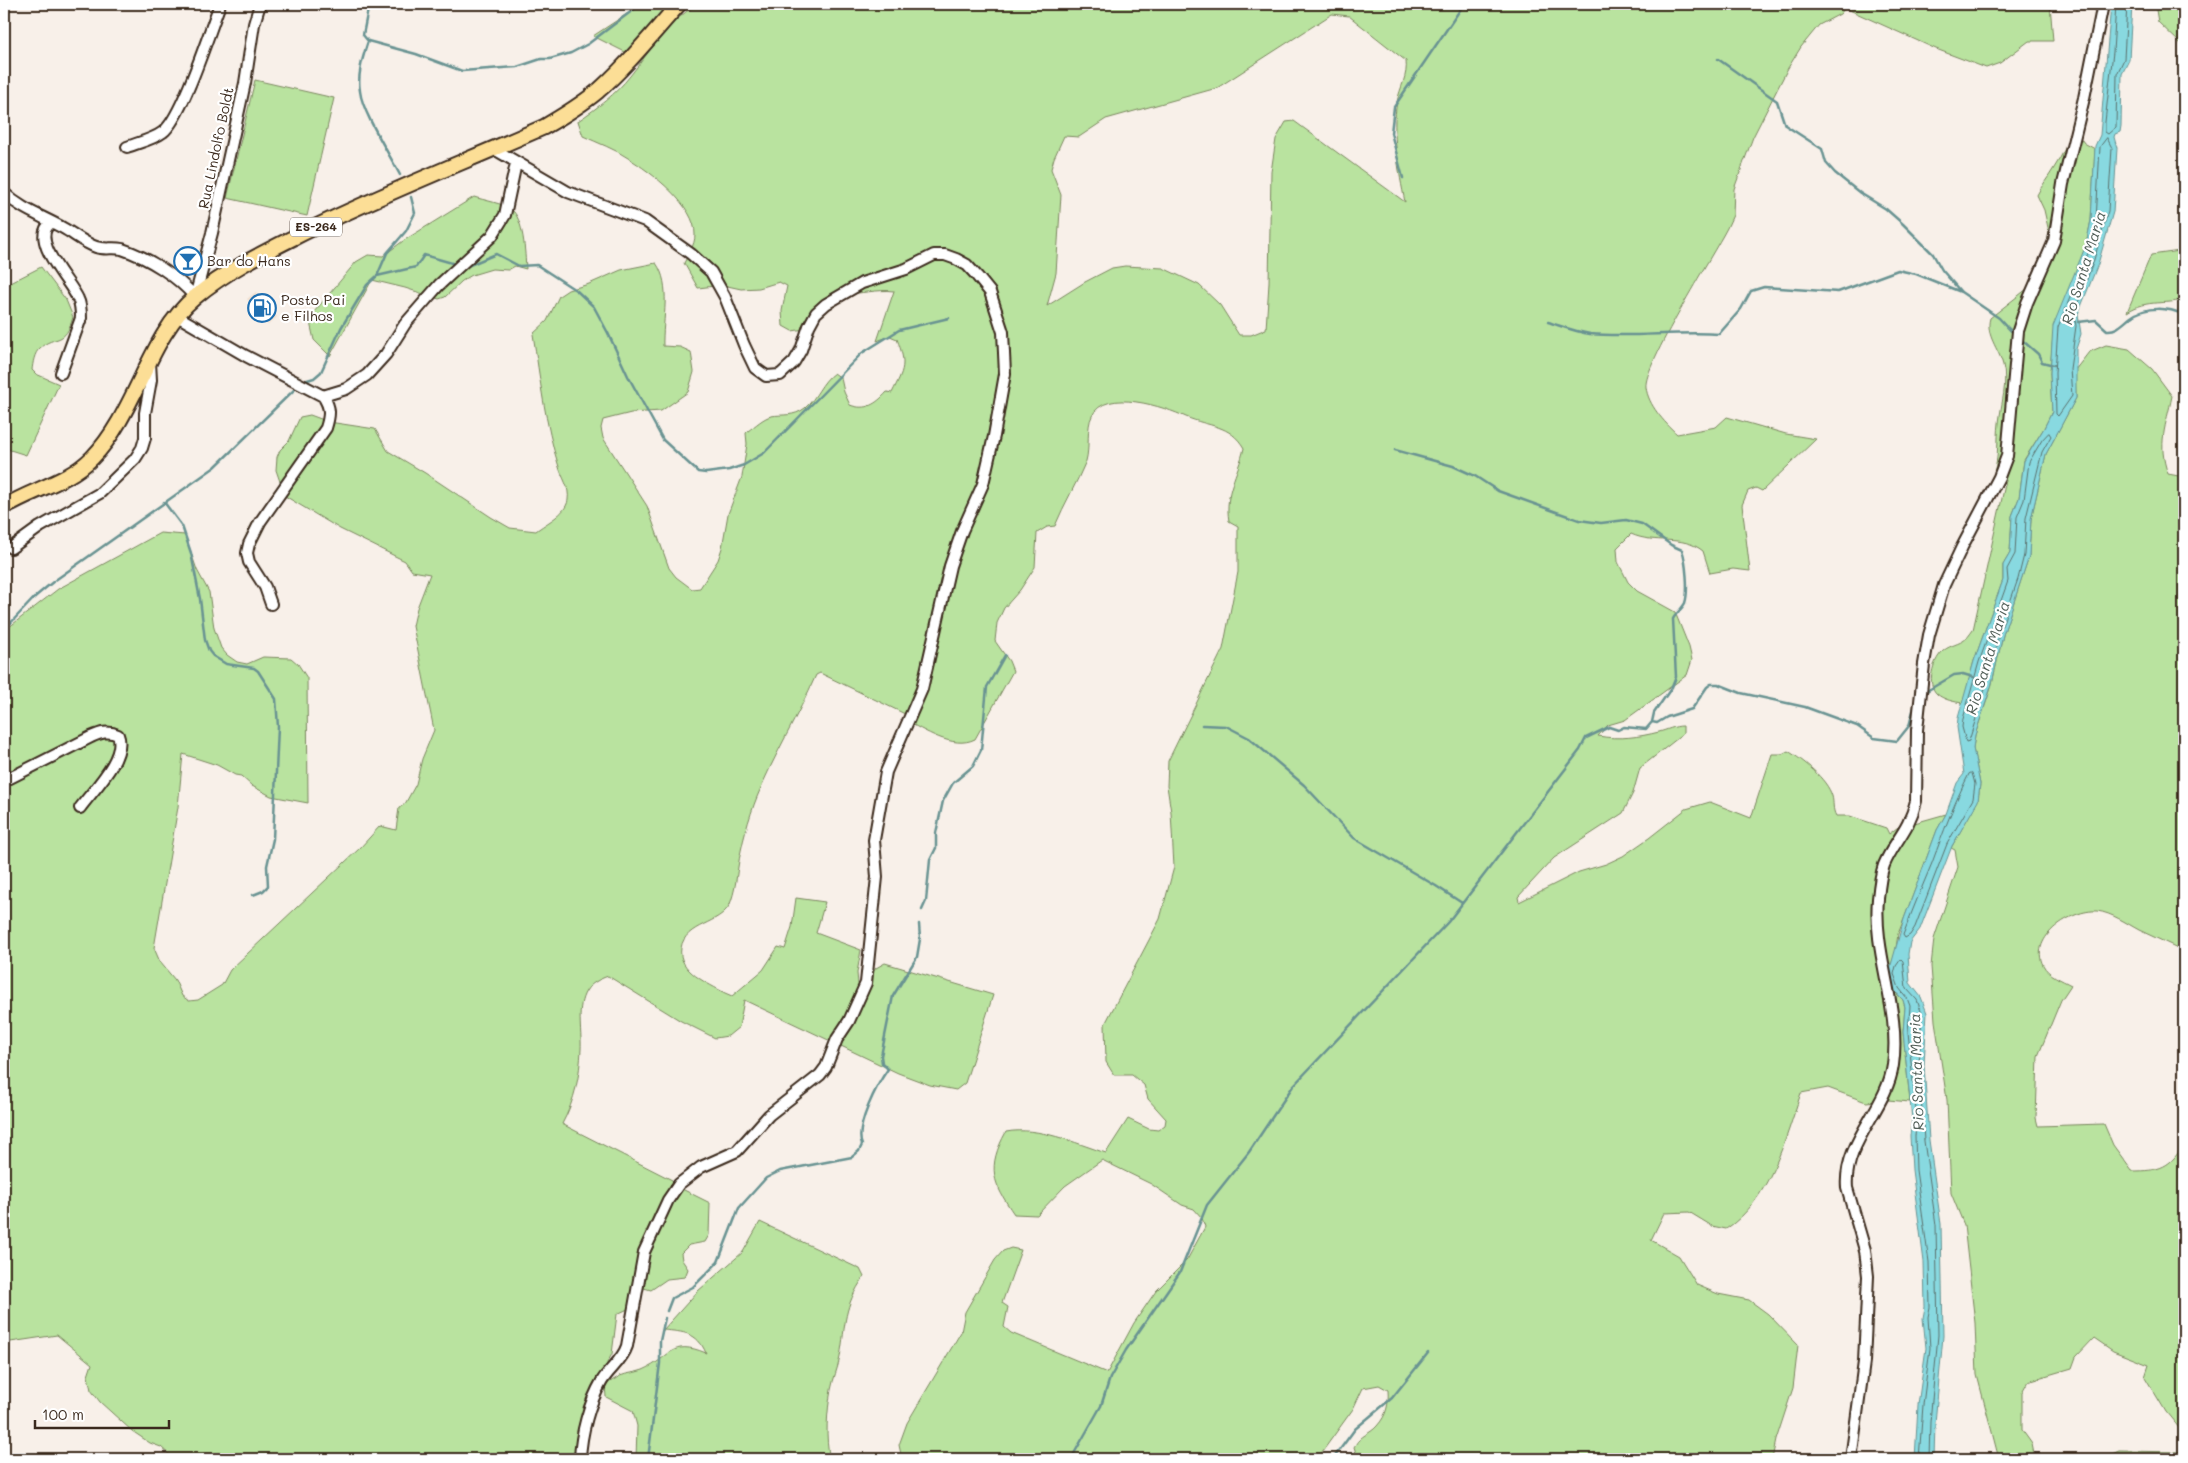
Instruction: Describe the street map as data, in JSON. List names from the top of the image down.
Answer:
{
  "streets": {
    "main road": ["ES-264"],
    "street": ["Rua Lindolfo Boldt"]
  },
  "crossings": [
    ["Rua Lindolfo Boldt", "ES-264"]
  ],
  "water": ["Rio Santa Maria"],
  "places": {
    "bar": ["Bar do Hans"],
    "fuel station": ["Posto Pai e Filhos"]
  },
  "scale_bar": "100 m"
}
